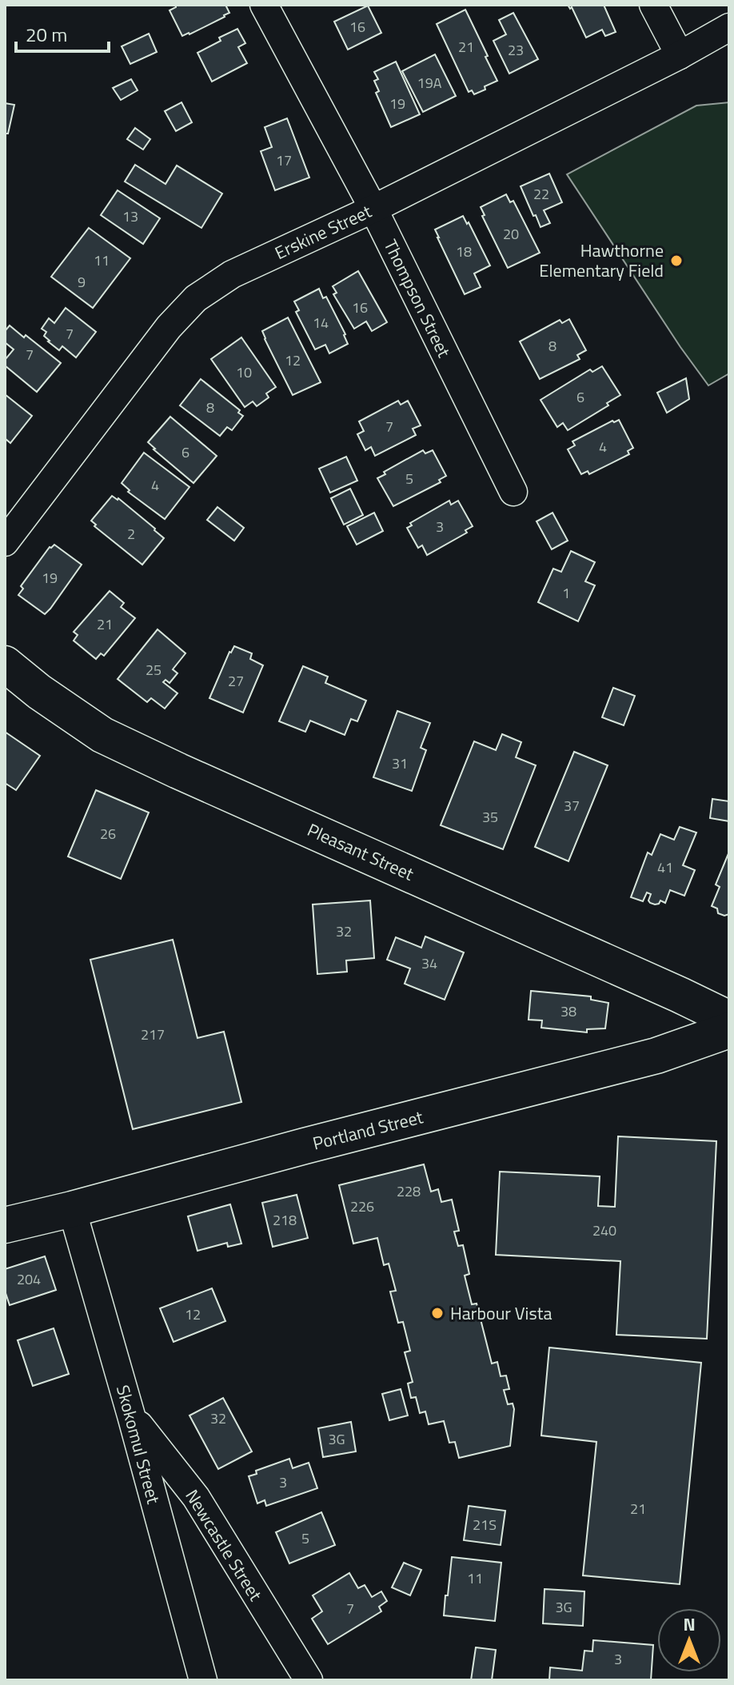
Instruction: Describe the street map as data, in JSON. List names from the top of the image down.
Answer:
{
  "streets": {
    "main road": ["Pleasant Street", "Portland Street"],
    "street": [
      "Erskine Street",
      "Thompson Street",
      "Skokomul Street",
      "Newcastle Street"
    ]
  },
  "crossings": [
    ["Erskine Street", "Thompson Street"],
    ["Portland Street", "Skokomul Street"],
    ["Skokomul Street", "Newcastle Street"]
  ],
  "places": ["Hawthorne Elementary Field", "Harbour Vista"],
  "house_numbers": [
    "16",
    "21",
    "23",
    "19A",
    "19",
    "17",
    "22",
    "13",
    "20",
    "18",
    "11",
    "9",
    "16",
    "14",
    "7",
    "8",
    "7",
    "12",
    "10",
    "6",
    "8",
    "7",
    "4",
    "6",
    "5",
    "4",
    "3",
    "2",
    "19",
    "1",
    "21",
    "25",
    "27",
    "31",
    "37",
    "35",
    "26",
    "41",
    "32",
    "34",
    "38",
    "217",
    "228",
    "226",
    "218",
    "240",
    "204",
    "12",
    "32",
    "3G",
    "3",
    "21",
    "21S",
    "5",
    "11",
    "3G",
    "7",
    "3"
  ],
  "scale_bar": "20 m",
  "north": "top"
}
